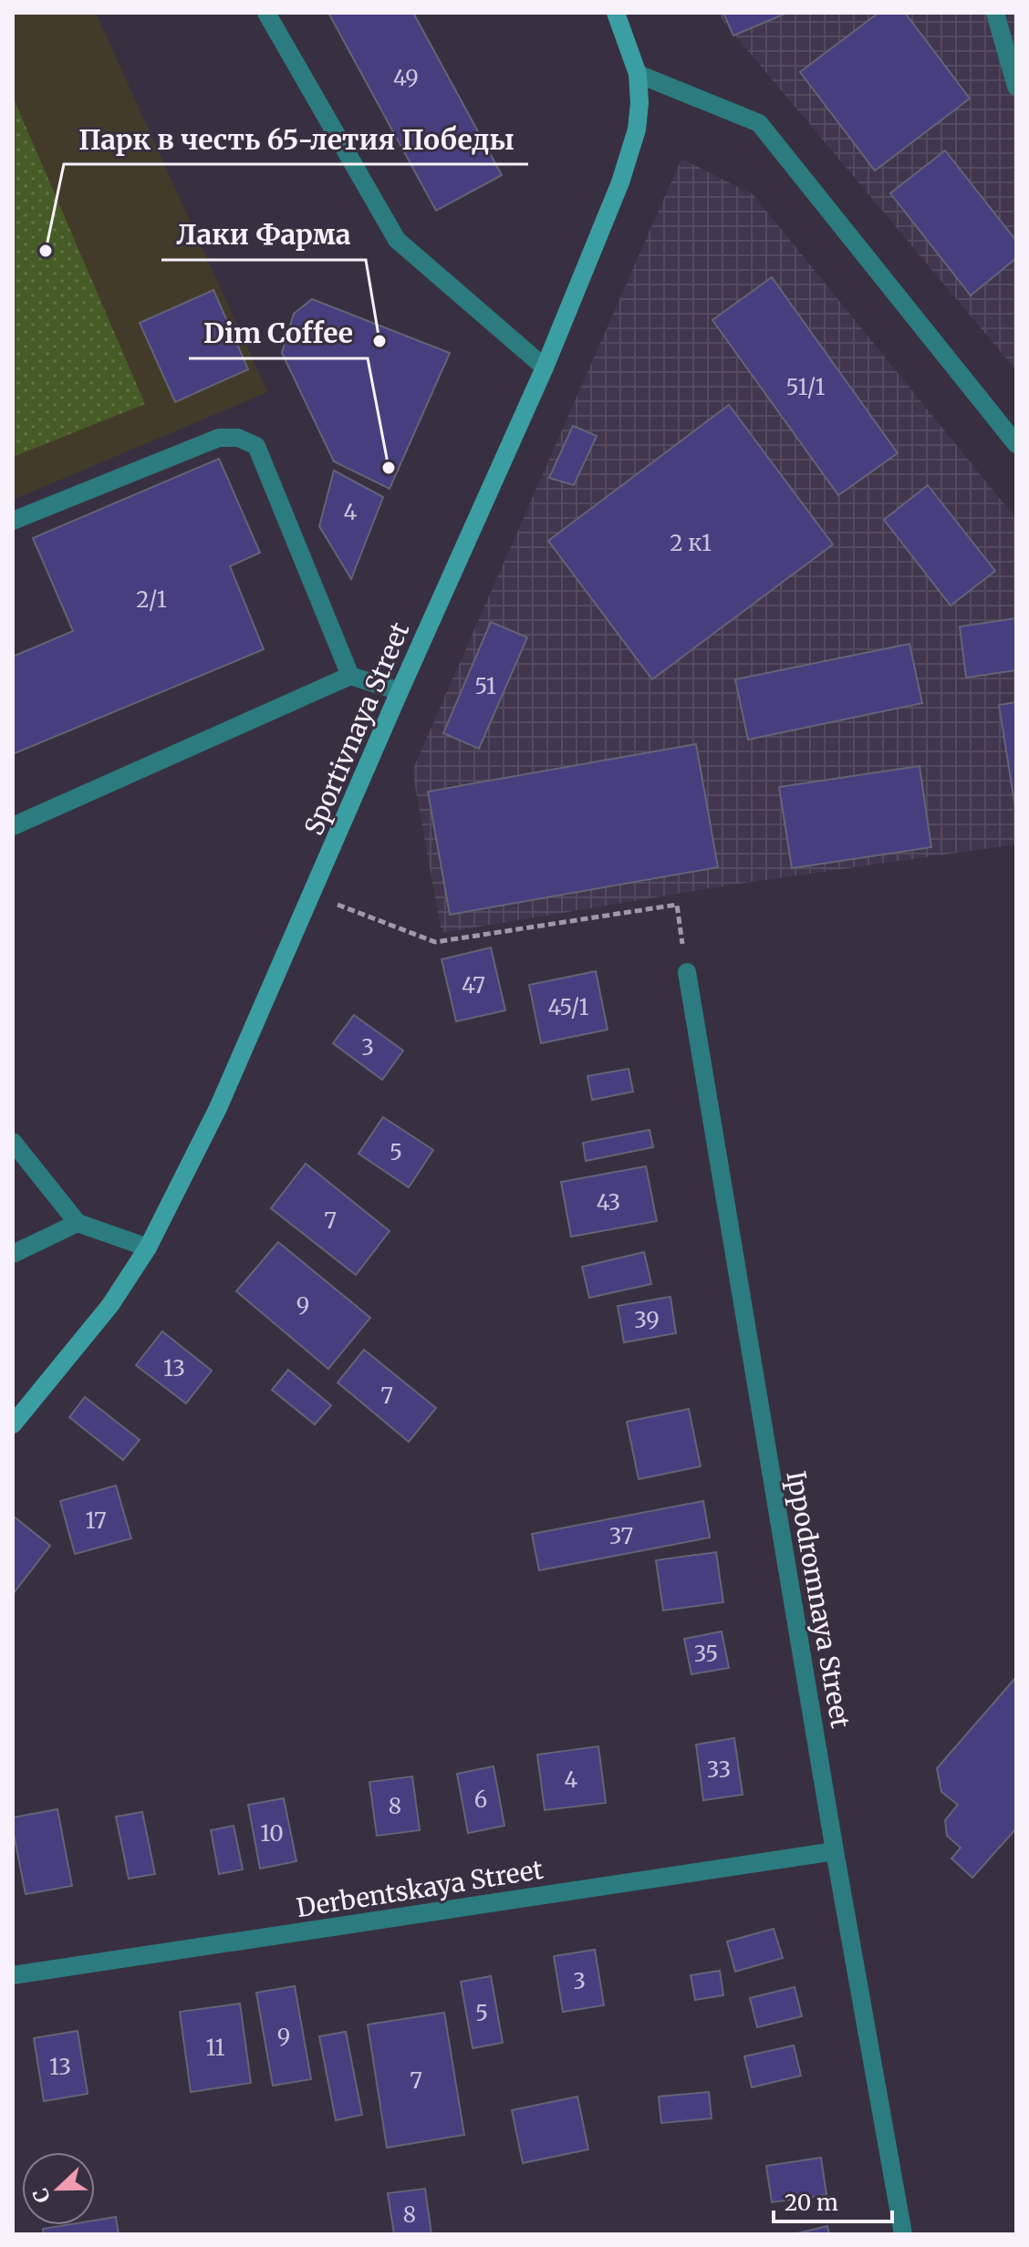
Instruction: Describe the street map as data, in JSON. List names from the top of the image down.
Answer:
{
  "streets": {
    "main road": ["Sportivnaya Street"],
    "street": ["Ippodromnaya Street", "Derbentskaya Street"]
  },
  "crossings": [
    ["Ippodromnaya Street", "Derbentskaya Street"]
  ],
  "places": ["Парк в честь 65-летия Победы", "Лаки Фарма", "Dim Coffee"],
  "house_numbers": [
    "49",
    "51/1",
    "4",
    "2 к1",
    "2/1",
    "51",
    "47",
    "45/1",
    "3",
    "5",
    "43",
    "7",
    "9",
    "39",
    "13",
    "7",
    "17",
    "37",
    "35",
    "33",
    "4",
    "6",
    "8",
    "10",
    "3",
    "5",
    "9",
    "11",
    "13",
    "7",
    "8"
  ],
  "scale_bar": "20 m",
  "north": "left"
}
